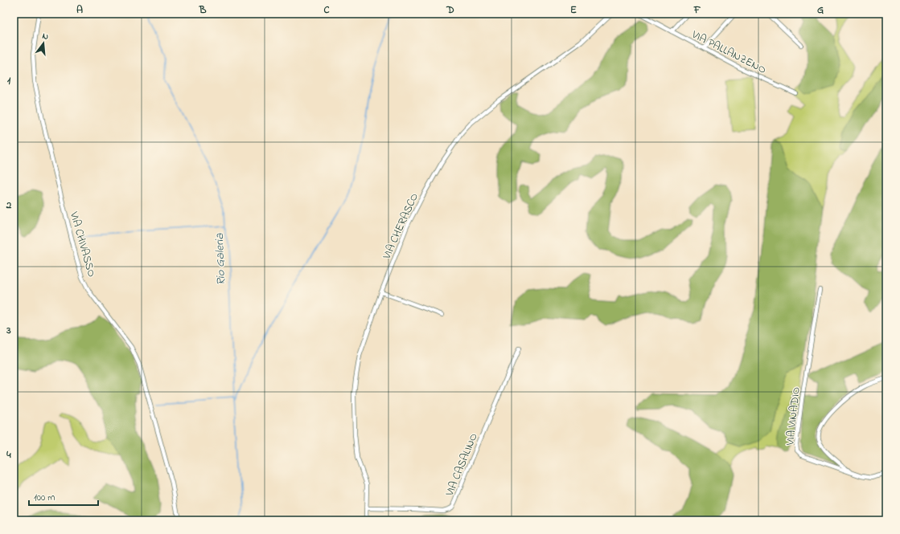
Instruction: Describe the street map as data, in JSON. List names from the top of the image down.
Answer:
{
  "streets": {
    "street": [
      "VIA PALLANZENO",
      "VIA CHERASCO",
      "VIA CHIVASSO",
      "VIA VINADIO",
      "VIA CASALINO"
    ]
  },
  "crossings": [
    ["VIA CHERASCO", "VIA CASALINO"]
  ],
  "water": ["Rio Galeria"],
  "scale_bar": "100 m",
  "north": "top",
  "grid": {
    "columns": [
      "A",
      "B",
      "C",
      "D",
      "E",
      "F",
      "G"
    ],
    "rows": [
      "1",
      "2",
      "3",
      "4"
    ]
  }
}
